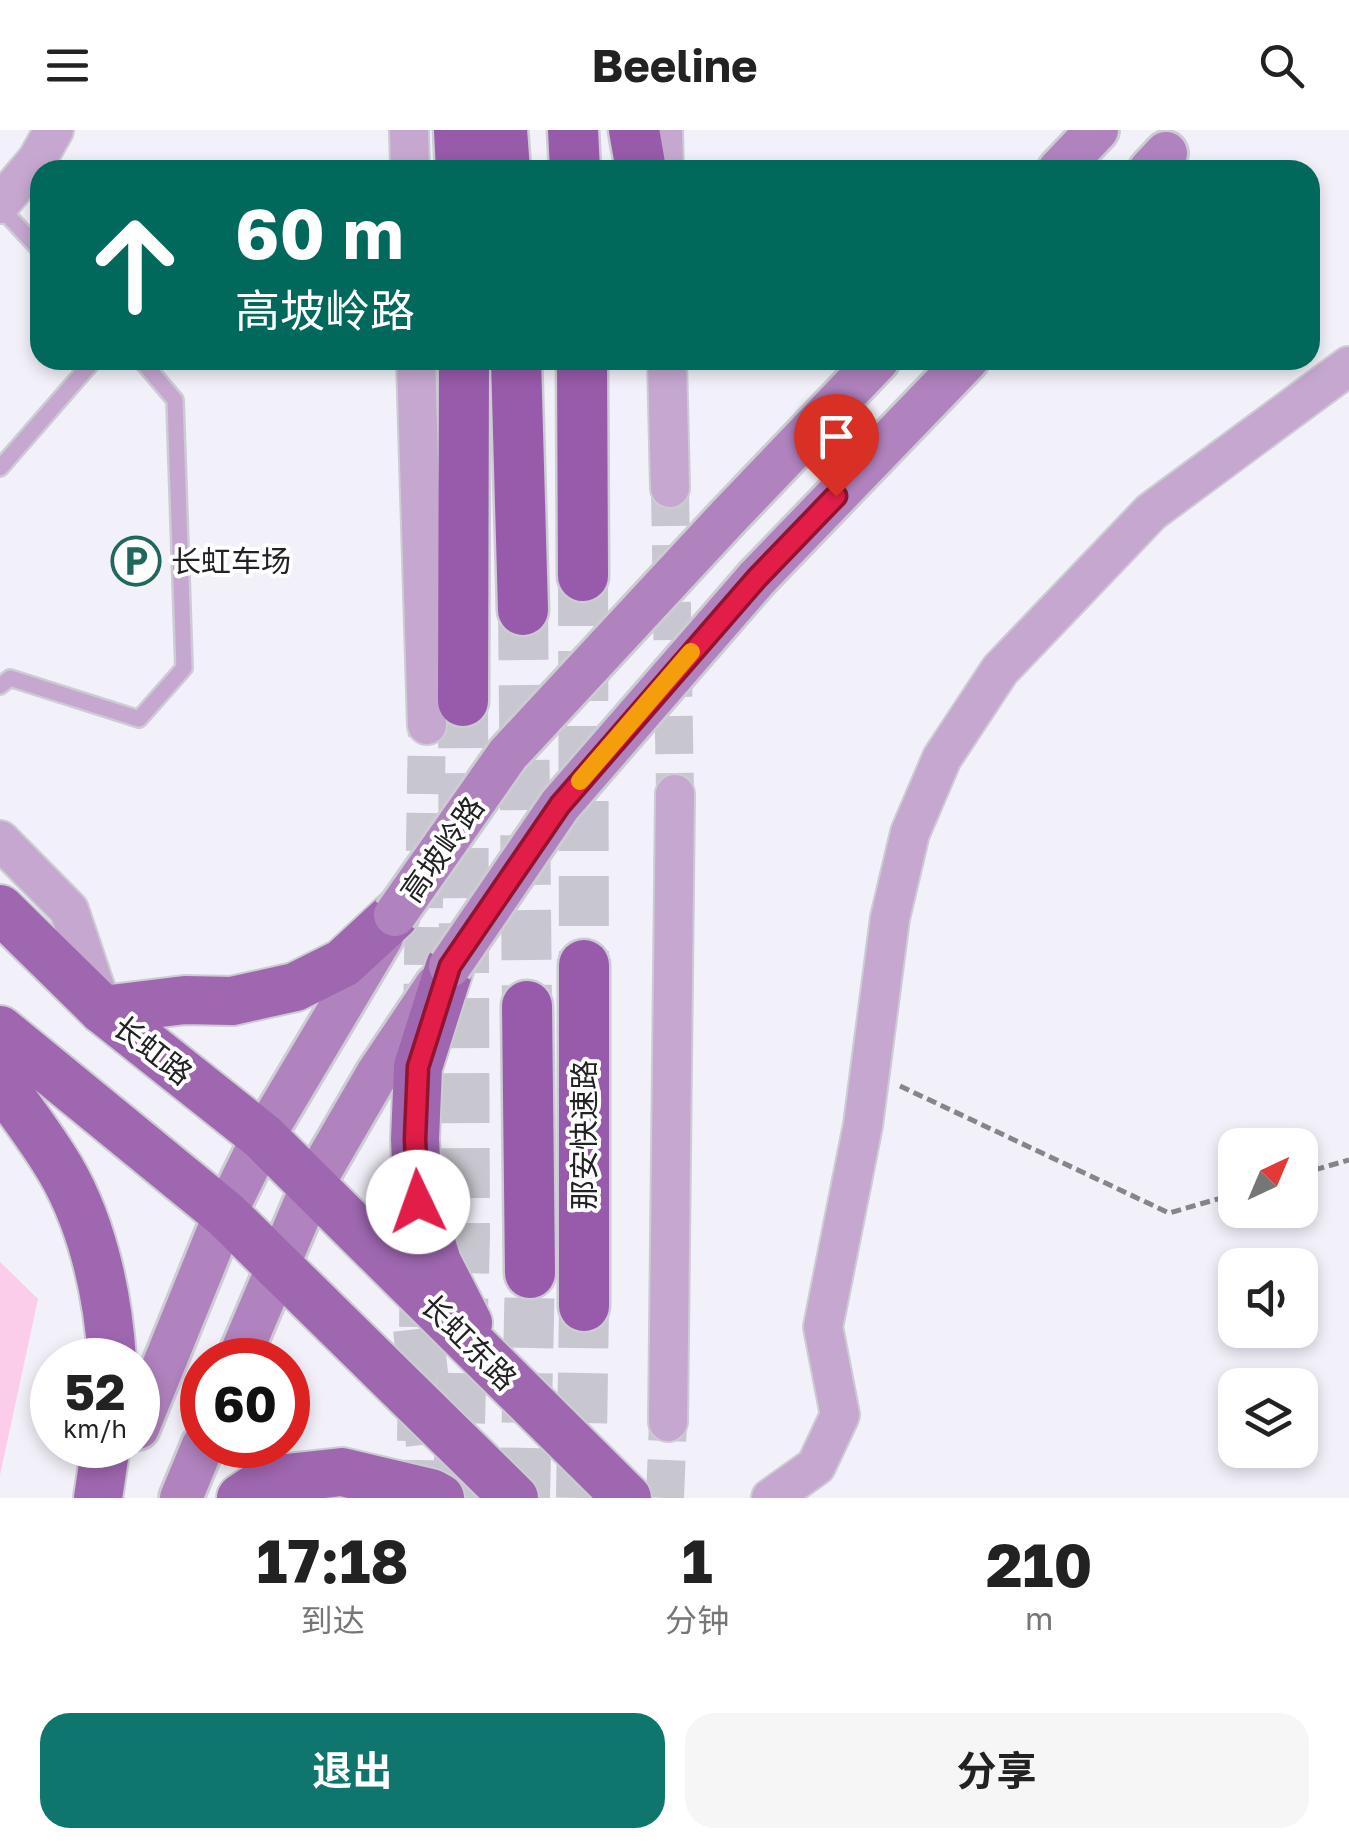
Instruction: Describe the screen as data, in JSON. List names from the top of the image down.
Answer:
{
  "streets": {
    "highway": ["那安快速路"],
    "main road": ["高坡岭路", "长虹路", "长虹东路"]
  },
  "crossings": [
    ["高坡岭路", "长虹路"],
    ["长虹路", "长虹东路"]
  ],
  "places": {
    "parking": ["长虹车场"]
  },
  "north": "top right",
  "page": {
    "header": "Beeline",
    "turn": ["60 m", "高坡岭路"],
    "speed": "52 km/h",
    "limit": "60",
    "eta": [
      "17:18",
      "到达",
      "1",
      "分钟",
      "210",
      "m"
    ],
    "buttons": ["退出", "分享"]
  }
}
